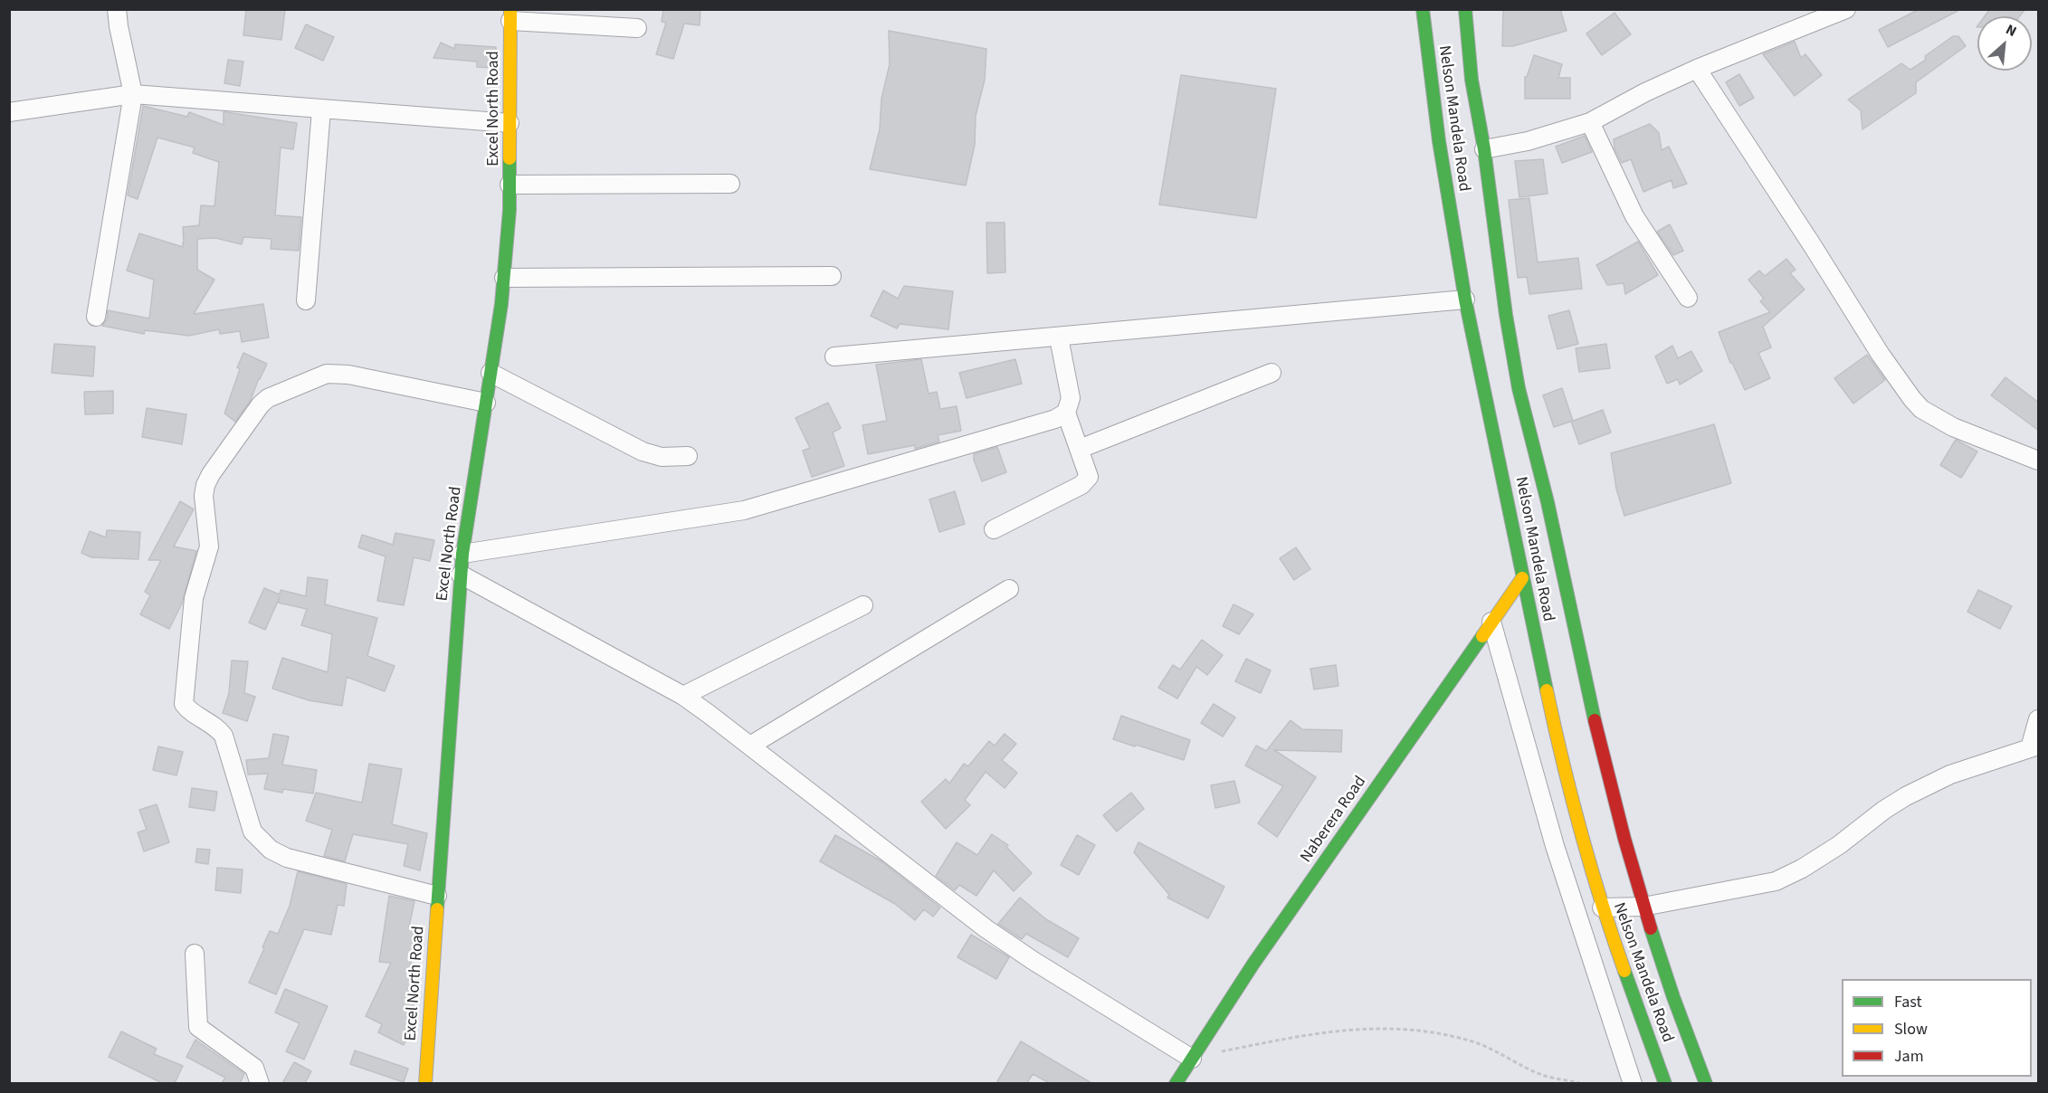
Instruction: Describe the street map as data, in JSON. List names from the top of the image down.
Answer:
{
  "streets": {
    "street": ["Excel North Road", "Nelson Mandela Road", "Naberera Road"]
  },
  "crossings": [
    ["Nelson Mandela Road", "Naberera Road"]
  ],
  "legend": ["Fast", "Slow", "Jam"],
  "north": "top right"
}
